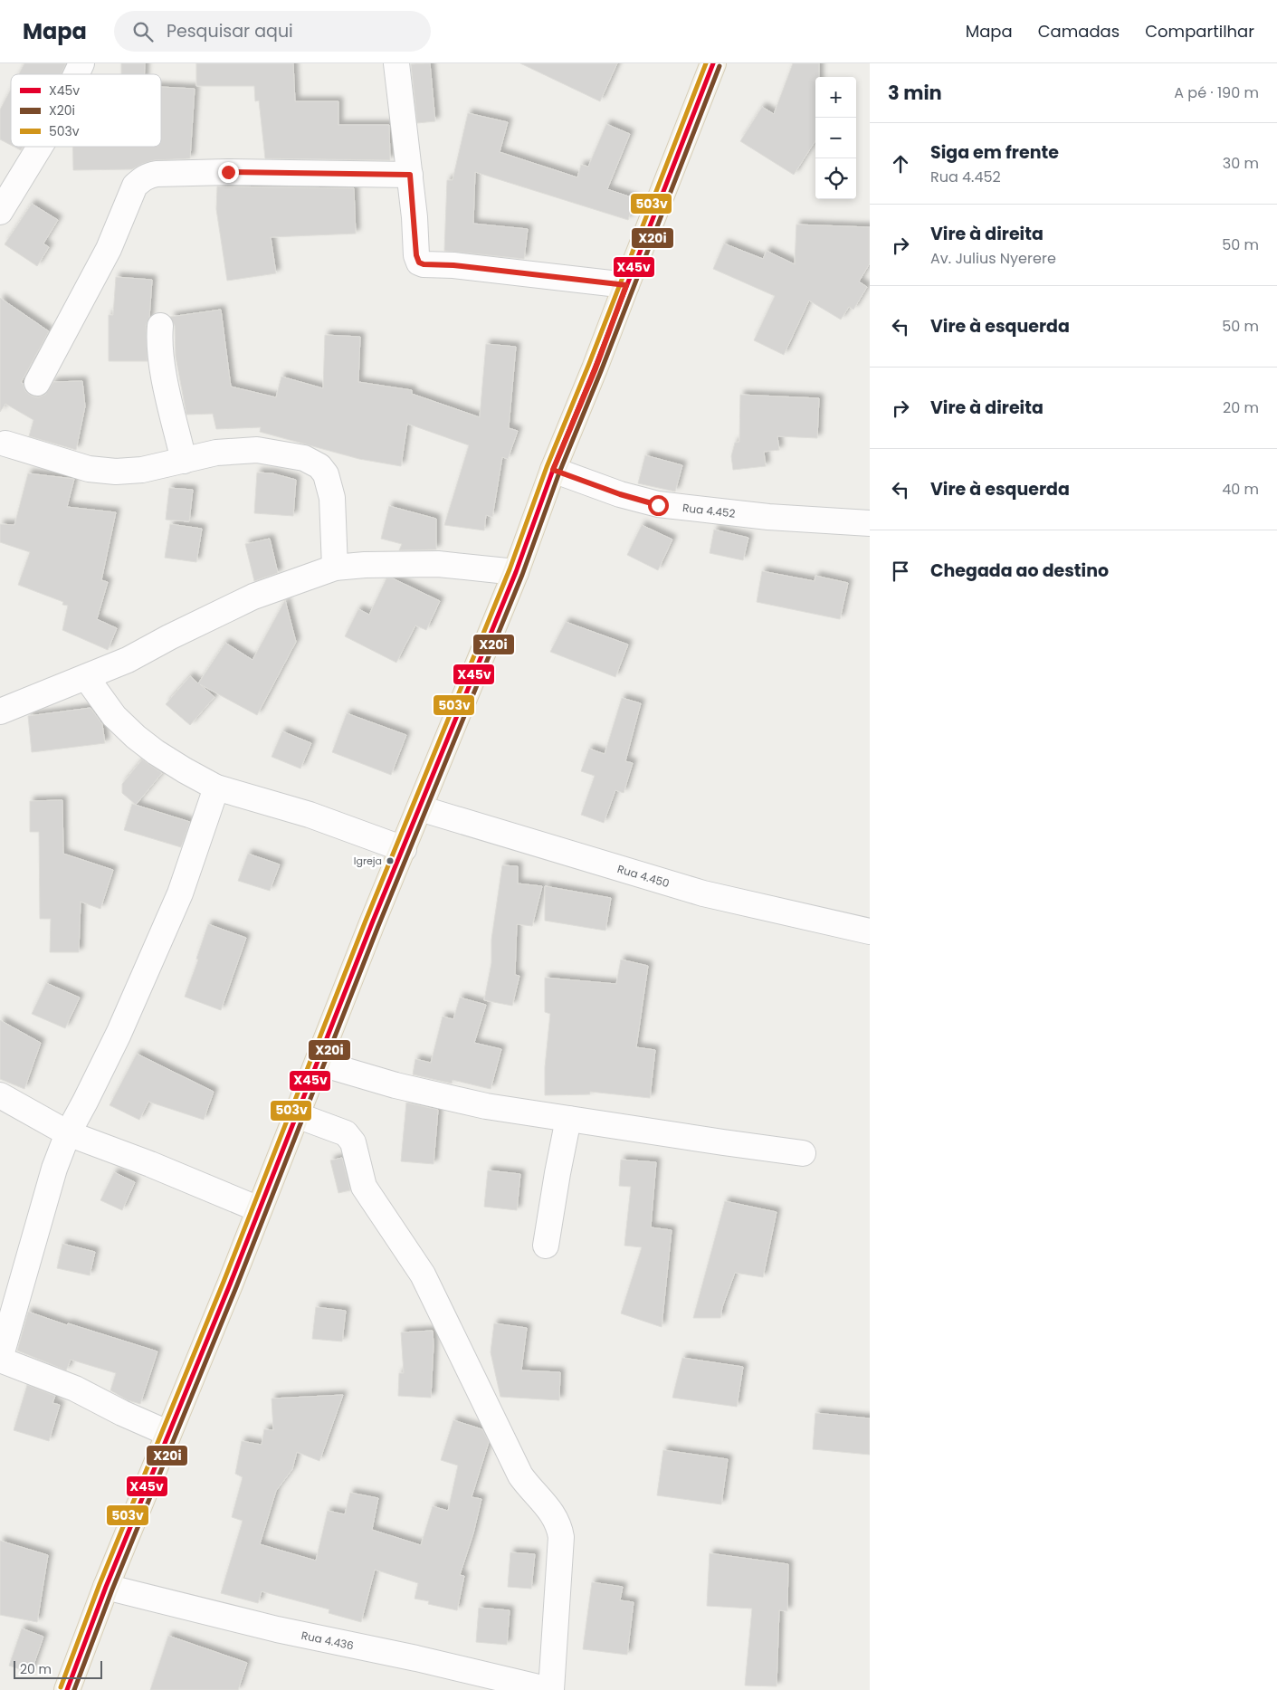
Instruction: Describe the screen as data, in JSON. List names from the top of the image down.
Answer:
{
  "streets": {
    "street": ["Rua 4.452", "Rua 4.450", "Rua 4.436"]
  },
  "places": ["Igreja"],
  "lines": ["transit line X45v", "transit line 503v", "transit line X20i"],
  "legend": ["X45v", "X20i", "503v"],
  "scale_bar": "20 m",
  "page": {
    "header": "Mapa",
    "search": "Pesquisar aqui",
    "nav": ["Mapa", "Camadas", "Compartilhar"],
    "heading": ["3 min", "A pé · 190 m"],
    "map_buttons": ["+", "−"],
    "list": [
      ["Siga em frente", "Rua 4.452", "30 m"],
      ["Vire à direita", "Av. Julius Nyerere", "50 m"],
      ["Vire à esquerda", "50 m"],
      ["Vire à direita", "20 m"],
      ["Vire à esquerda", "40 m"],
      "Chegada ao destino"
    ],
    "scale": "20 m"
  }
}
